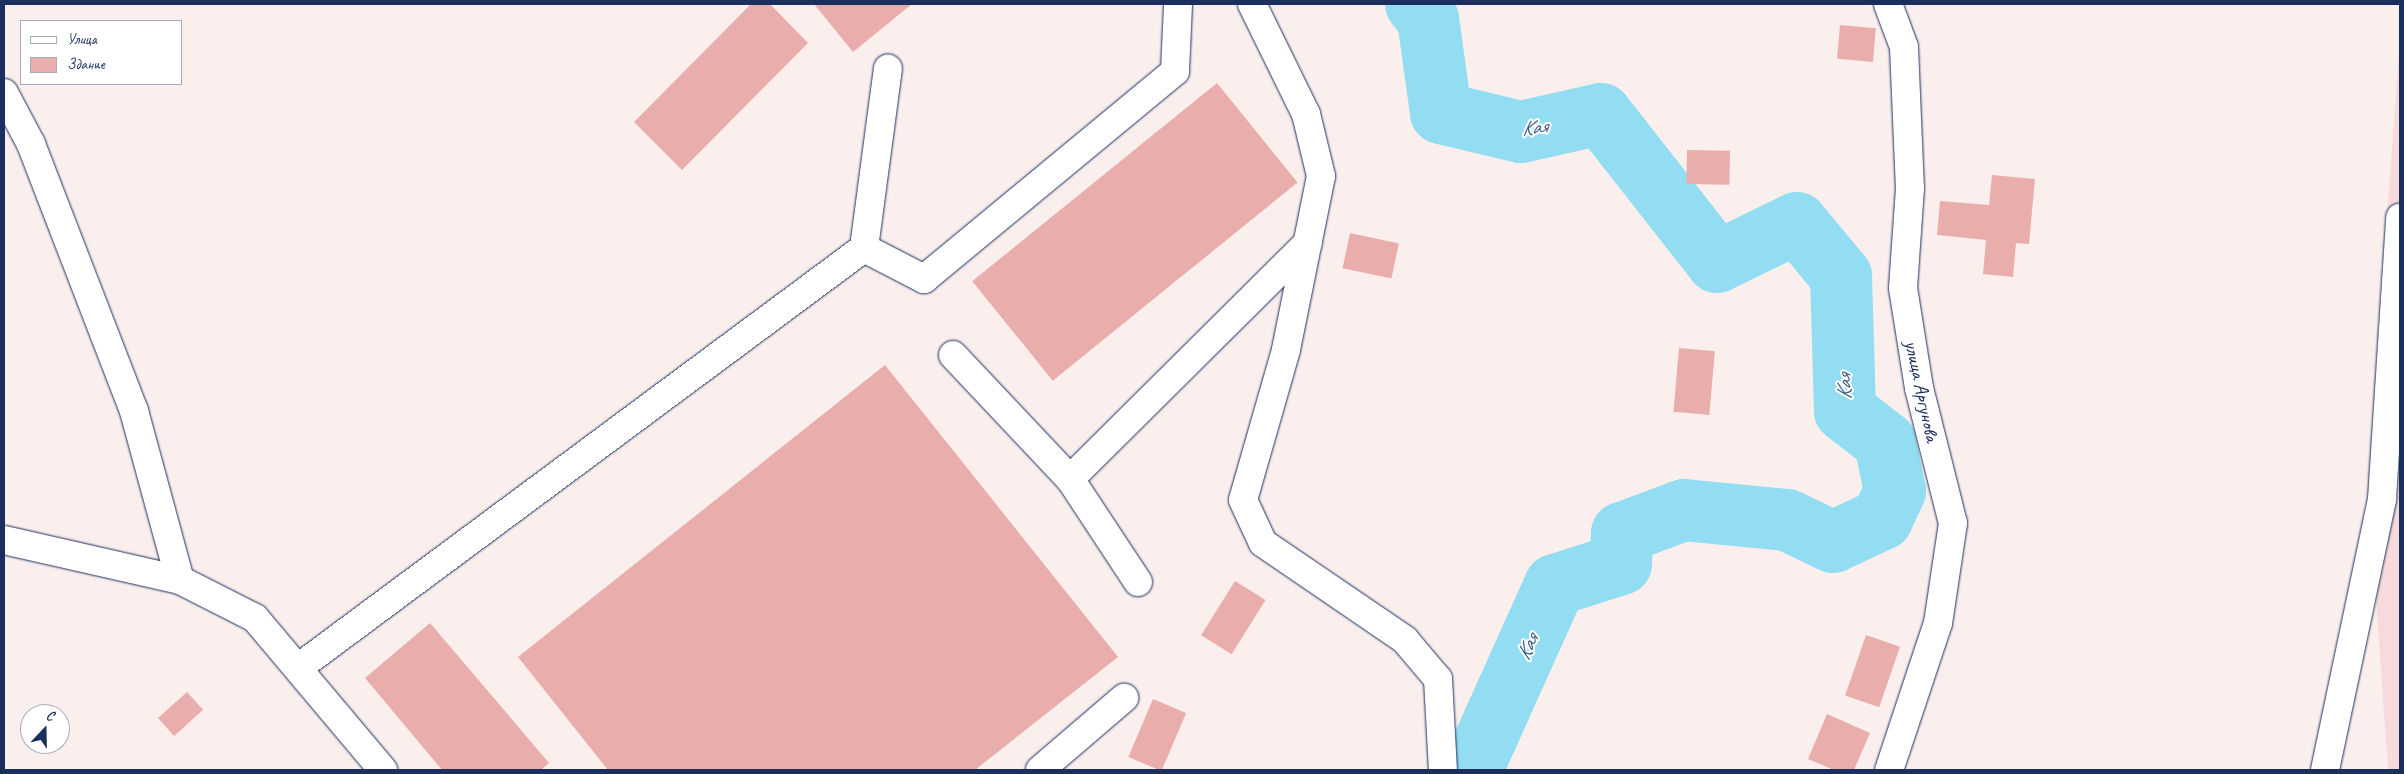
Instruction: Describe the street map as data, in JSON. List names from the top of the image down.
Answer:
{
  "streets": {
    "street": ["улица Аргунова"]
  },
  "water": ["Кая"],
  "legend": ["Улица", "Здание"],
  "north": "top"
}
